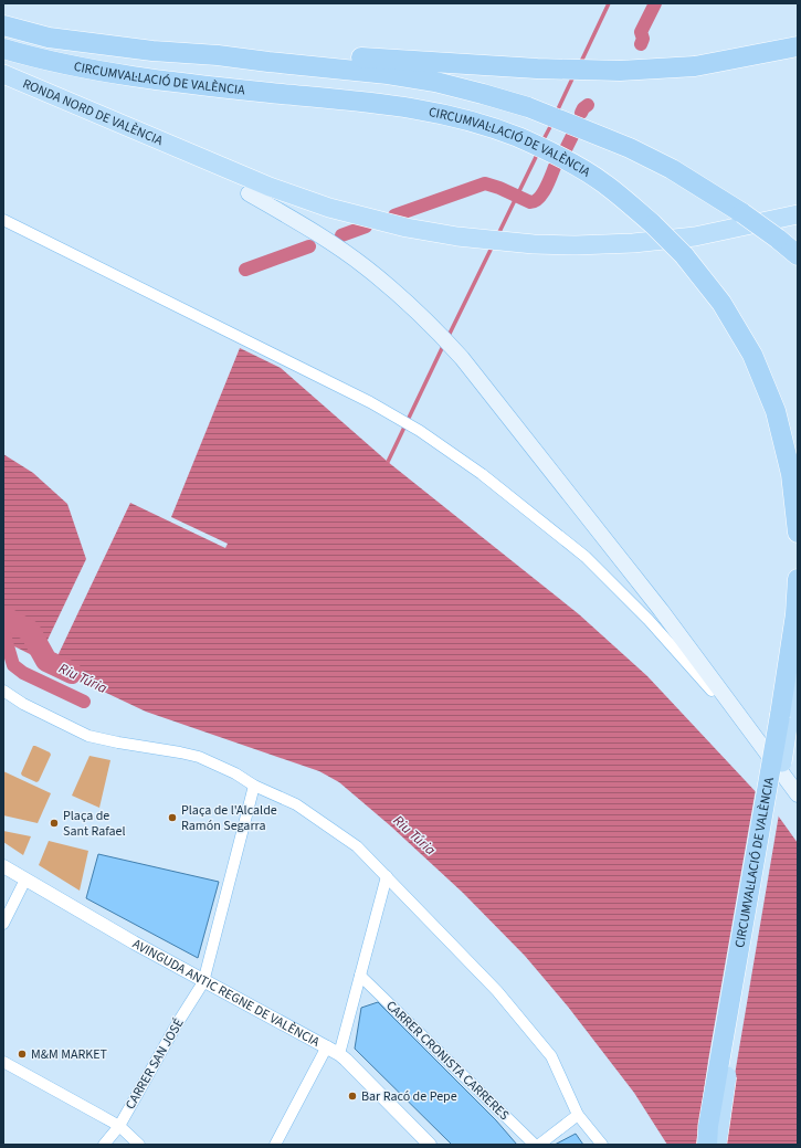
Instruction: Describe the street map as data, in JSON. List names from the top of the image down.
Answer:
{
  "streets": {
    "highway": ["CIRCUMVAL·LACIÓ DE VALÈNCIA", "RONDA NORD DE VALÈNCIA"],
    "street": ["AVINGUDA ANTIC REGNE DE VALÈNCIA", "CARRER CRONISTA CARRERES", "CARRER SAN JOSÉ"]
  },
  "crossings": [
    ["AVINGUDA ANTIC REGNE DE VALÈNCIA", "CARRER SAN JOSÉ"]
  ],
  "water": ["Riu Túria"],
  "places": [
    "Plaça de l'Alcalde Ramón Segarra",
    "Plaça de Sant Rafael",
    "M&M MARKET",
    "Bar Racó de Pepe"
  ]
}
